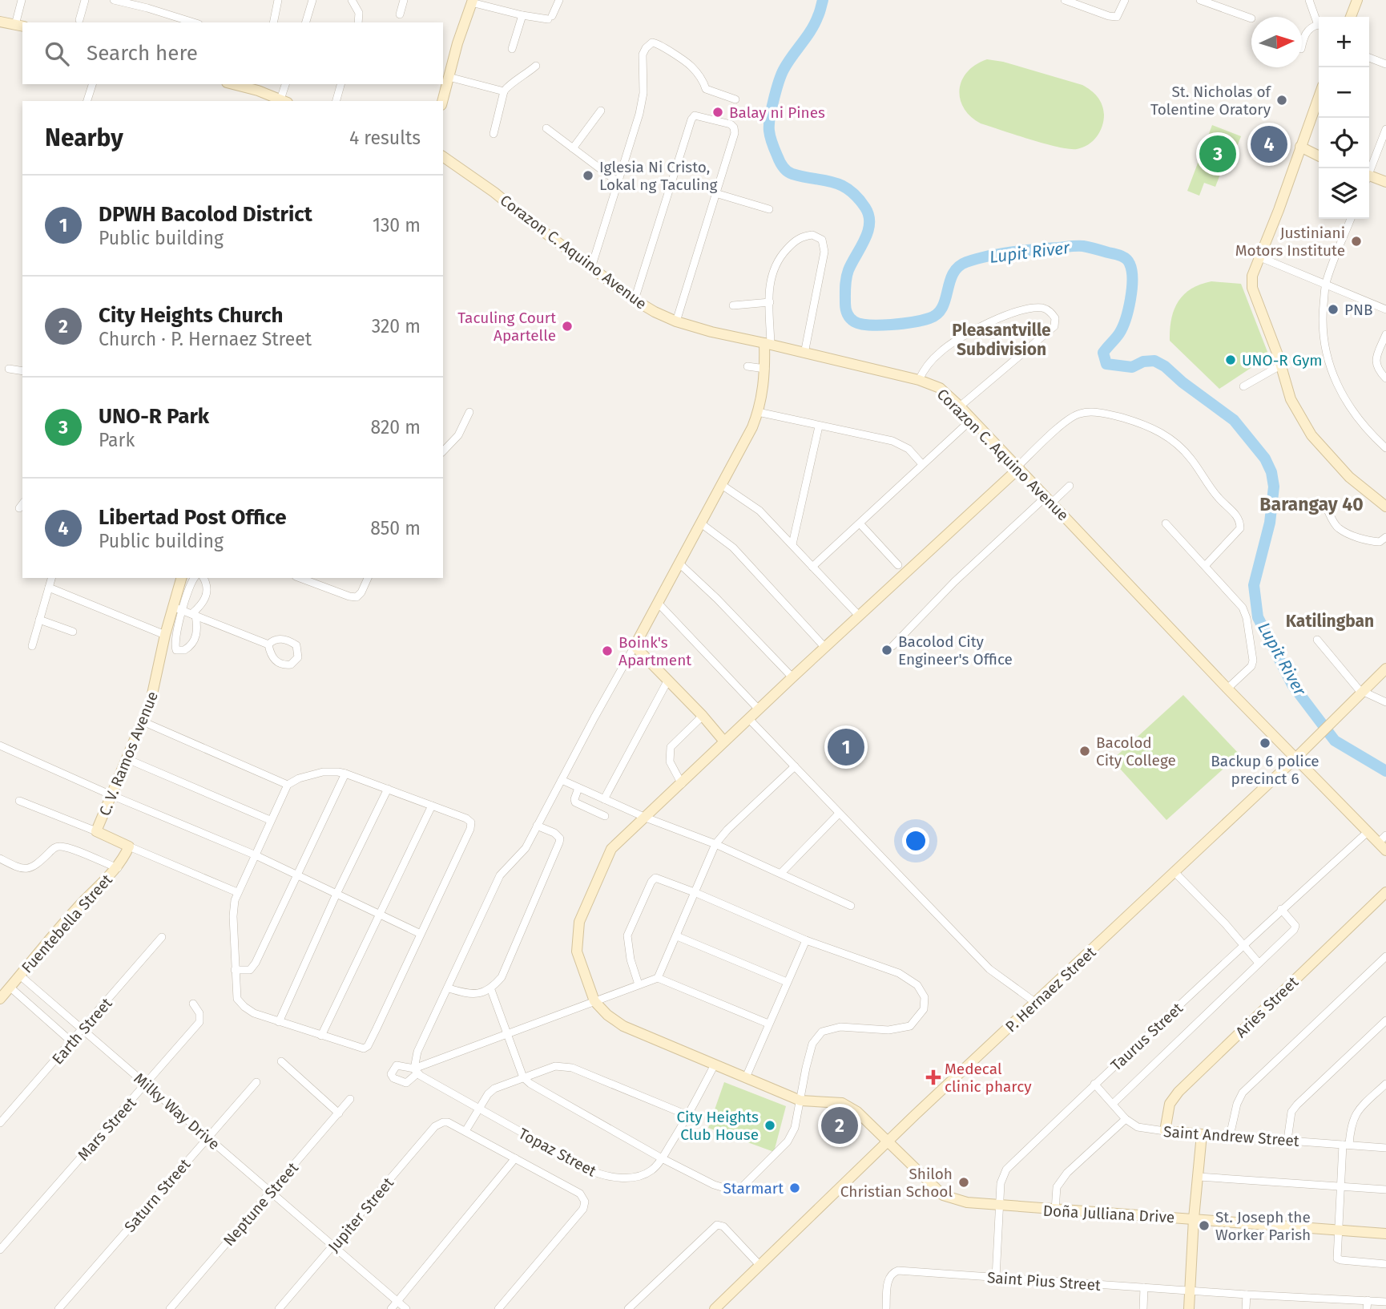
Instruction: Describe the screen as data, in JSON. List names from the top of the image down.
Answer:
{
  "streets": {
    "street": [
      "Corazon C. Aquino Avenue",
      "C. V. Ramos Avenue",
      "Fuentebella Street",
      "P. Hernaez Street",
      "Aries Street",
      "Earth Street",
      "Taurus Street",
      "Milky Way Drive",
      "Mars Street",
      "Saint Andrew Street",
      "Topaz Street",
      "Saturn Street",
      "Neptune Street",
      "Doña Julliana Drive",
      "Jupiter Street",
      "Saint Pius Street"
    ]
  },
  "crossings": [
    ["Corazon C. Aquino Avenue", "P. Hernaez Street"],
    ["Corazon C. Aquino Avenue", "Taurus Street"],
    ["Fuentebella Street", "Milky Way Drive"],
    ["P. Hernaez Street", "Doña Julliana Drive"],
    ["Aries Street", "Saint Andrew Street"],
    ["Earth Street", "Milky Way Drive"],
    ["Taurus Street", "Saint Andrew Street"],
    ["Taurus Street", "Doña Julliana Drive"],
    ["Taurus Street", "Saint Pius Street"],
    ["Milky Way Drive", "Mars Street"],
    ["Milky Way Drive", "Saturn Street"],
    ["Milky Way Drive", "Neptune Street"],
    ["Milky Way Drive", "Jupiter Street"],
    ["Topaz Street", "Doña Julliana Drive"]
  ],
  "districts": ["Pleasantville Subdivision", "Barangay 40", "Katilingban"],
  "water": ["Lupit River"],
  "places": {
    "other": [
      "St. Nicholas of Tolentine Oratory",
      "Balay ni Pines",
      "Iglesia Ni Cristo, Lokal ng Taculing",
      "Justiniani Motors Institute",
      "PNB",
      "Taculing Court Apartelle",
      "UNO-R Gym",
      "Bacolod City Engineer's Office",
      "Boink's Apartment",
      "Backup 6 police precinct 6",
      "Bacolod City College",
      "City Heights Club House",
      "Shiloh Christian School",
      "Starmart",
      "St. Joseph the Worker Parish"
    ],
    "health": ["Medecal clinic pharcy"]
  },
  "north": "right",
  "page": {
    "map_buttons": ["+", "−"],
    "search": "Search here",
    "heading": ["Nearby", "4 results"],
    "pins": [
      "4",
      "3",
      "1",
      "2"
    ],
    "list": [
      {
        "mark": "1",
        "name": "DPWH Bacolod District",
        "note": "Public building",
        "value": "130 m"
      },
      {
        "mark": "2",
        "name": "City Heights Church",
        "note": "Church · P. Hernaez Street",
        "value": "320 m"
      },
      {
        "mark": "3",
        "name": "UNO-R Park",
        "note": "Park",
        "value": "820 m"
      },
      {
        "mark": "4",
        "name": "Libertad Post Office",
        "note": "Public building",
        "value": "850 m"
      }
    ]
  }
}
